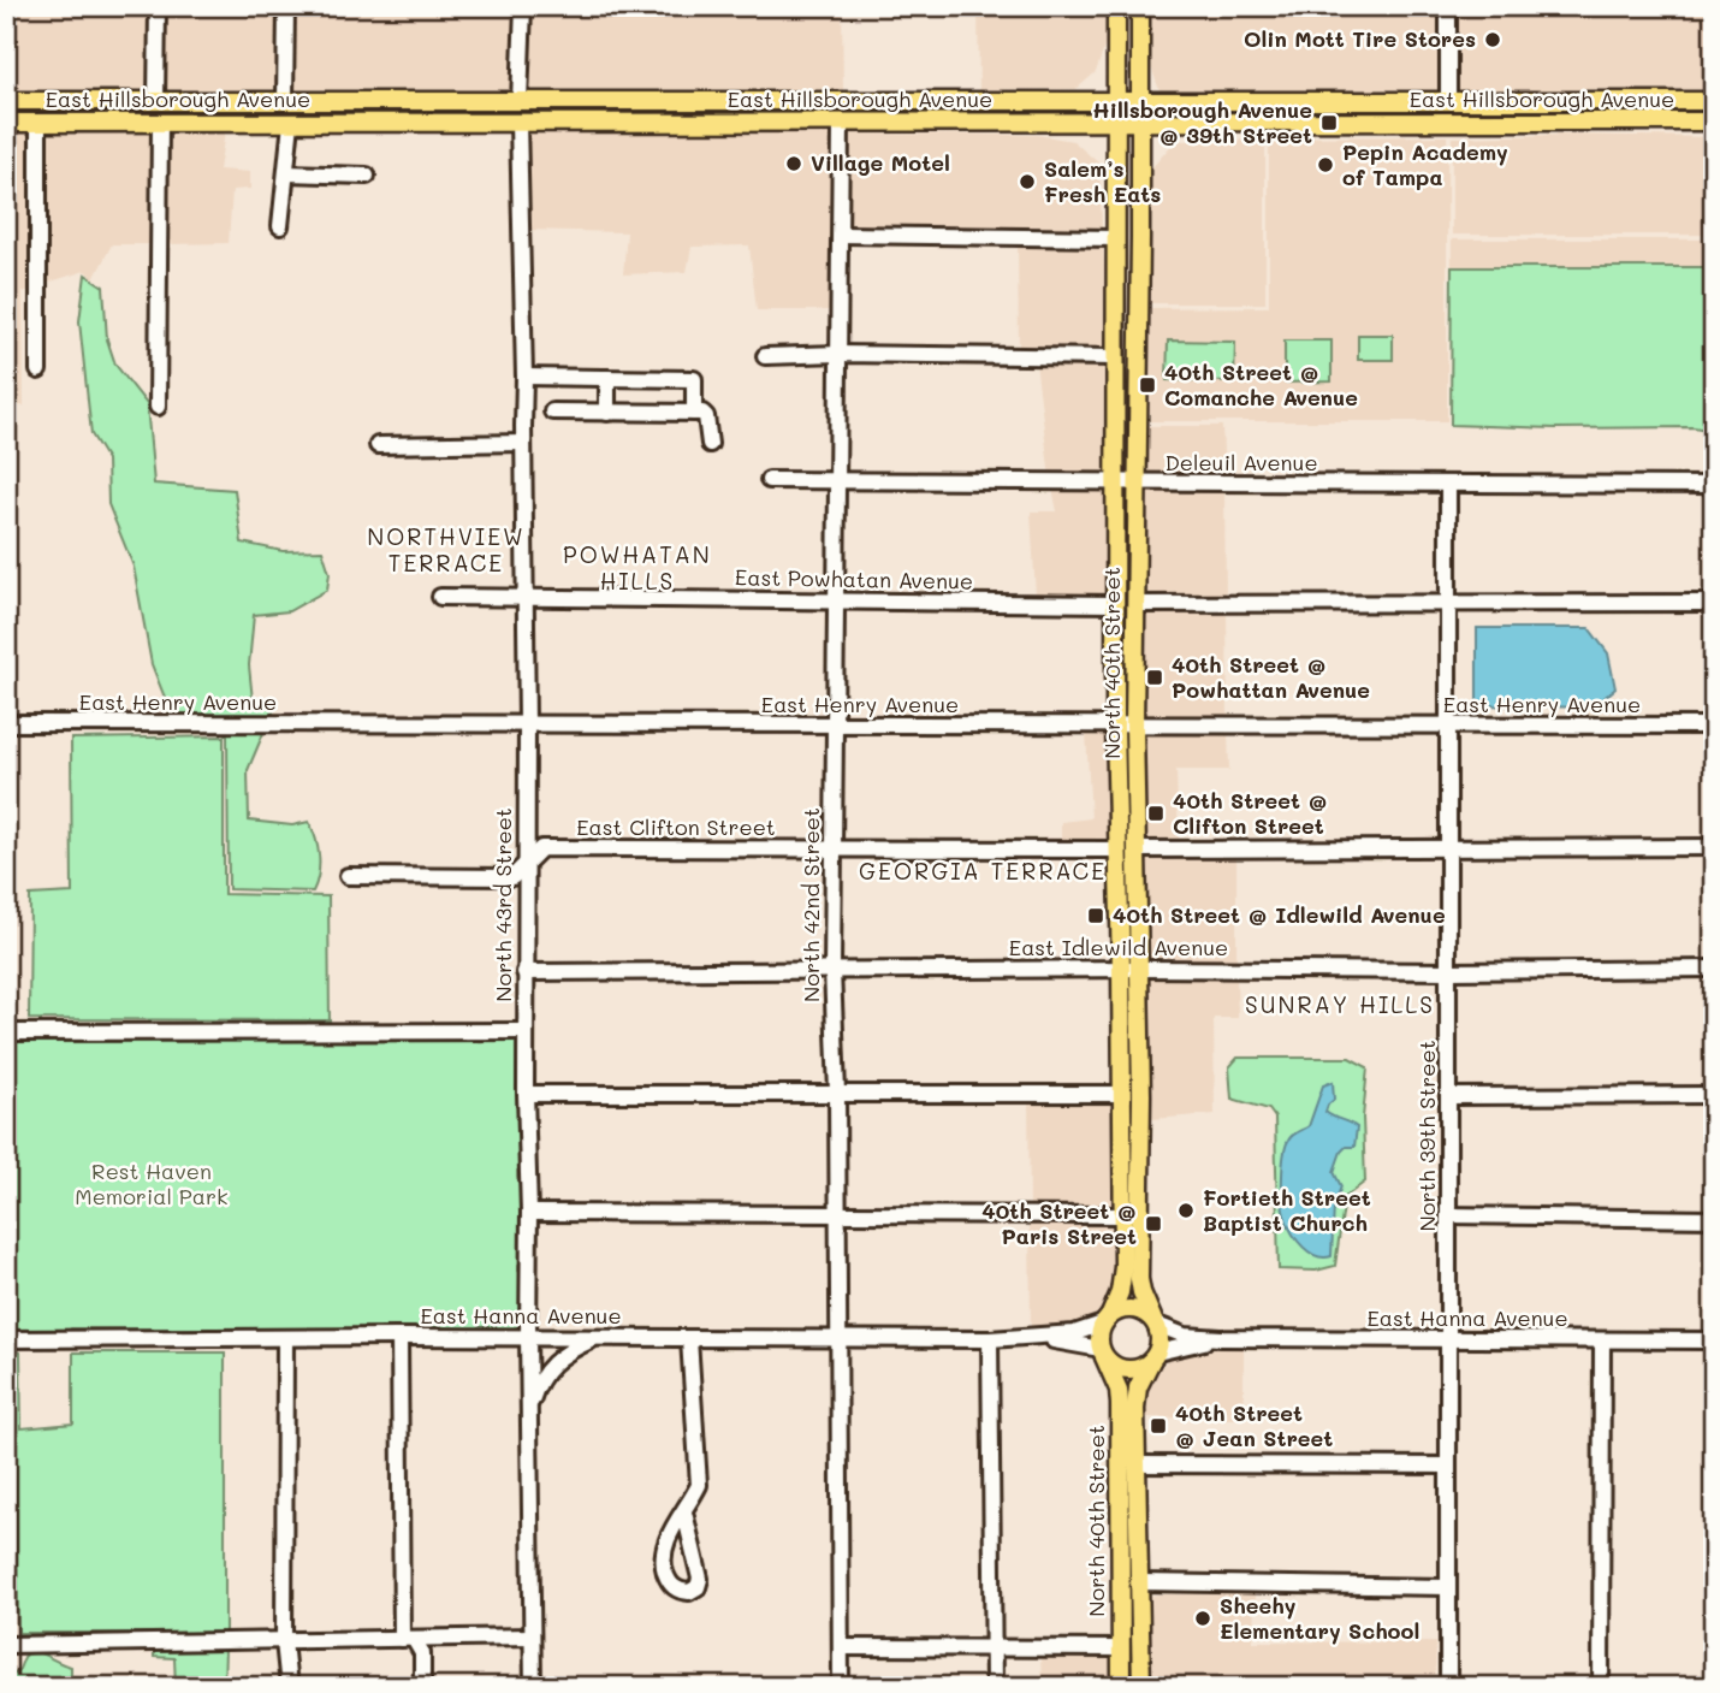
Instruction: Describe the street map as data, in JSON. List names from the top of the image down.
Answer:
{
  "streets": {
    "main road": ["East Hillsborough Avenue", "North 40th Street"],
    "street": [
      "Deleuil Avenue",
      "East Powhatan Avenue",
      "East Henry Avenue",
      "East Clifton Street",
      "North 43rd Street",
      "North 42nd Street",
      "East Idlewild Avenue",
      "North 39th Street",
      "East Hanna Avenue"
    ]
  },
  "crossings": [
    ["East Hillsborough Avenue", "North 40th Street"],
    ["East Hillsborough Avenue", "North 43rd Street"],
    ["East Hillsborough Avenue", "North 42nd Street"],
    ["Deleuil Avenue", "North 40th Street"],
    ["Deleuil Avenue", "North 42nd Street"],
    ["Deleuil Avenue", "North 39th Street"],
    ["East Powhatan Avenue", "North 40th Street"],
    ["East Powhatan Avenue", "North 43rd Street"],
    ["East Powhatan Avenue", "North 42nd Street"],
    ["North 40th Street", "East Henry Avenue"],
    ["North 40th Street", "East Clifton Street"],
    ["North 40th Street", "East Idlewild Avenue"],
    ["North 40th Street", "East Hanna Avenue"],
    ["East Henry Avenue", "North 43rd Street"],
    ["East Henry Avenue", "North 42nd Street"],
    ["East Henry Avenue", "North 39th Street"],
    ["East Clifton Street", "North 43rd Street"],
    ["East Clifton Street", "North 42nd Street"],
    ["North 43rd Street", "East Idlewild Avenue"],
    ["North 43rd Street", "East Hanna Avenue"],
    ["North 42nd Street", "East Idlewild Avenue"],
    ["North 42nd Street", "East Hanna Avenue"],
    ["East Idlewild Avenue", "North 39th Street"],
    ["North 39th Street", "East Hanna Avenue"]
  ],
  "districts": [
    "NORTHVIEW TERRACE",
    "POWHATAN HILLS",
    "GEORGIA TERRACE",
    "SUNRAY HILLS"
  ],
  "parks": ["Rest Haven Memorial Park"],
  "places": {
    "other": [
      "Olin Mott Tire Stores",
      "Village Motel",
      "Pepin Academy of Tampa",
      "Salem’s Fresh Eats",
      "Fortieth Street Baptist Church",
      "Sheehy Elementary School"
    ],
    "transit": [
      "Hillsborough Avenue @ 39th Street",
      "40th Street @ Comanche Avenue",
      "40th Street @ Powhattan Avenue",
      "40th Street @ Clifton Street",
      "40th Street @ Idlewild Avenue",
      "40th Street @ Paris Street",
      "40th Street @ Jean Street"
    ]
  }
}
